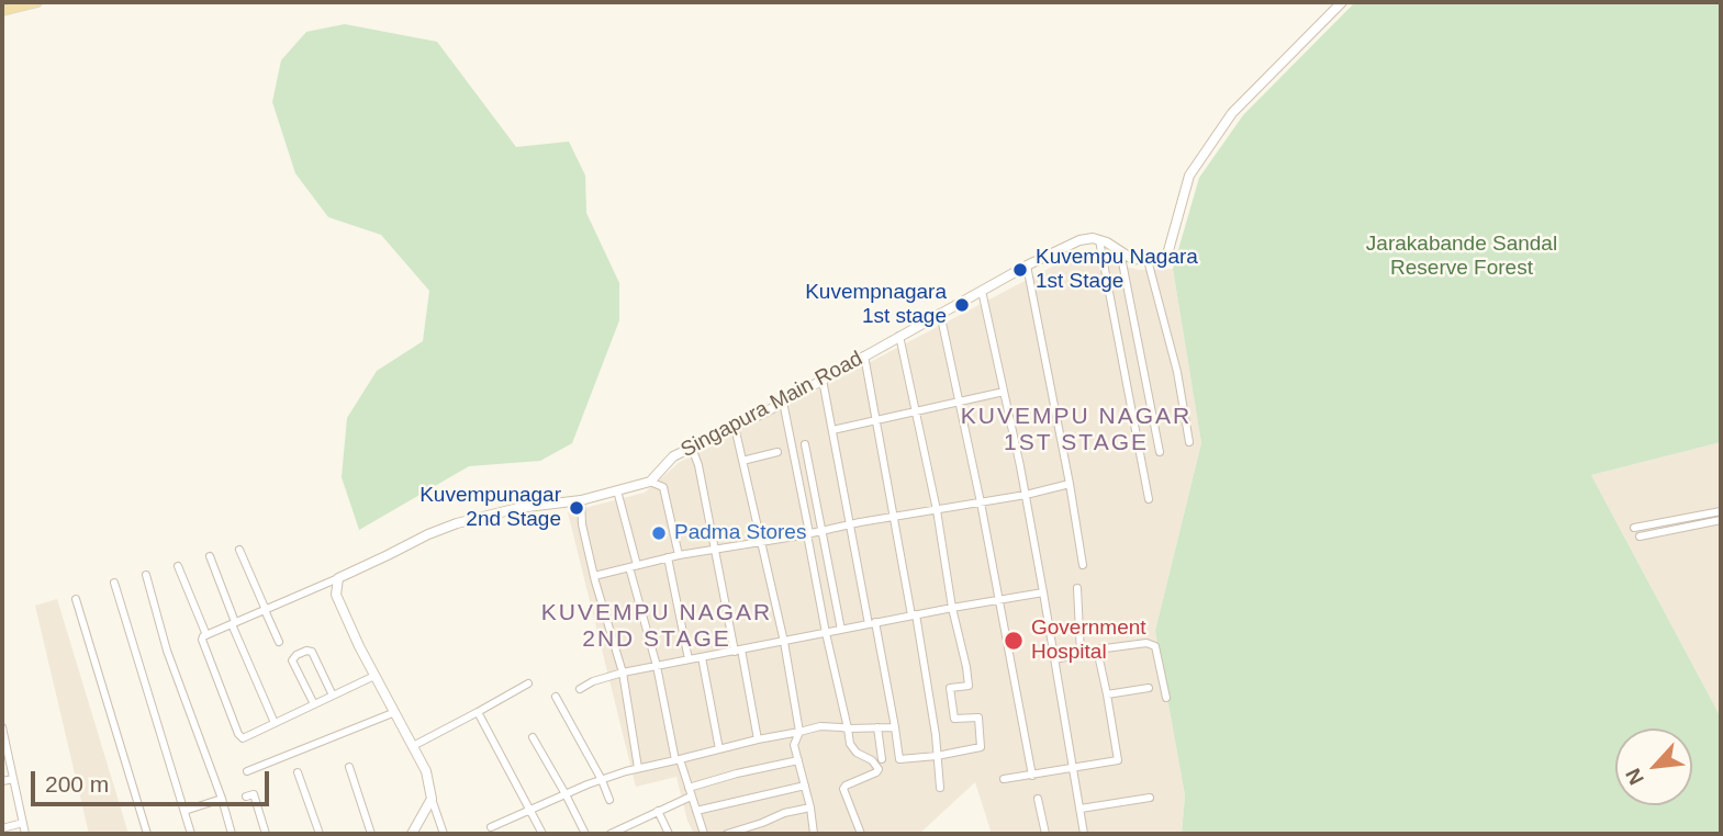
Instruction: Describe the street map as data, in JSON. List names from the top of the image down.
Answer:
{
  "streets": {
    "street": ["Singapura Main Road"]
  },
  "districts": ["KUVEMPU NAGAR 1ST STAGE", "KUVEMPU NAGAR 2ND STAGE"],
  "parks": ["Jarakabande Sandal Reserve Forest"],
  "places": [
    "Kuvempu Nagara 1st Stage",
    "Kuvempnagara 1st stage",
    "Kuvempunagar 2nd Stage",
    "Padma Stores",
    "Government Hospital"
  ],
  "scale_bar": "200 m",
  "north": "bottom left"
}
